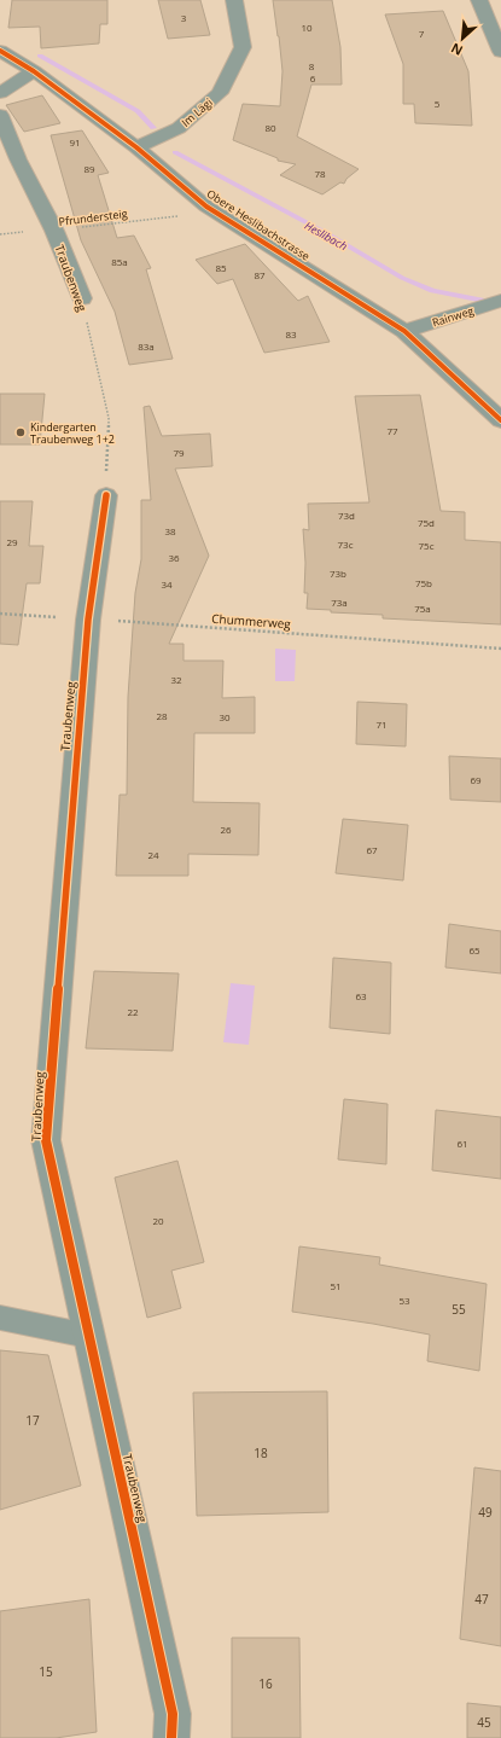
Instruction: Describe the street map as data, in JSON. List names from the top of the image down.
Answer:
{
  "streets": {
    "street": [
      "Im Lägi",
      "Obere Heslibachstrasse",
      "Traubenweg",
      "Rainweg"
    ],
    "path": ["Pfrundersteig", "Chummerweg"]
  },
  "crossings": [
    ["Im Lägi", "Obere Heslibachstrasse"],
    ["Pfrundersteig", "Traubenweg"],
    ["Obere Heslibachstrasse", "Rainweg"],
    ["Traubenweg", "Chummerweg"]
  ],
  "water": ["Heslibach"],
  "places": ["Kindergarten Traubenweg 1+2"],
  "house_numbers": [
    "3",
    "10",
    "7",
    "8",
    "6",
    "5",
    "80",
    "91",
    "89",
    "78",
    "85a",
    "85",
    "87",
    "83",
    "83a",
    "77",
    "79",
    "73d",
    "75d",
    "38",
    "29",
    "73c",
    "75c",
    "36",
    "73b",
    "75b",
    "34",
    "73a",
    "75a",
    "32",
    "28",
    "30",
    "71",
    "69",
    "26",
    "67",
    "24",
    "65",
    "63",
    "22",
    "61",
    "20",
    "51",
    "53",
    "55",
    "17",
    "18",
    "49",
    "47",
    "15",
    "16",
    "45"
  ],
  "north": "bottom left"
}
